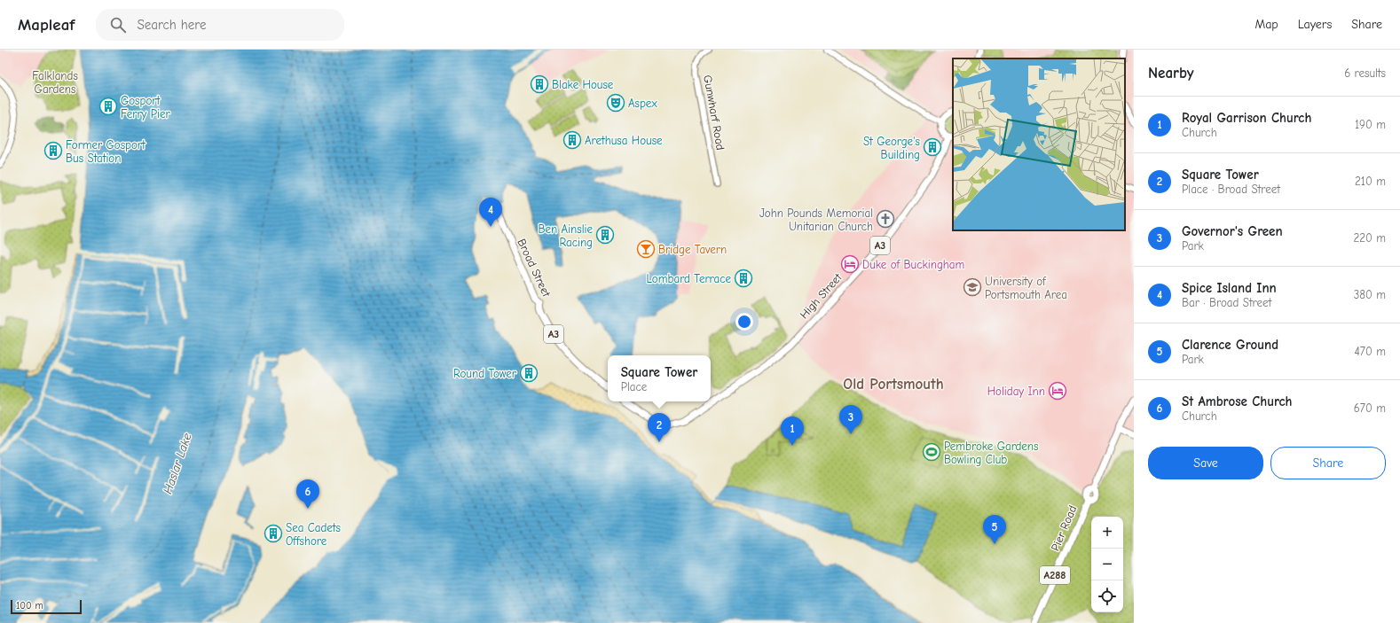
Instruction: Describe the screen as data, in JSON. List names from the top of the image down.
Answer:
{
  "streets": {
    "main road": [
      "A3",
      "Broad Street",
      "High Street",
      "Pier Road",
      "A288"
    ],
    "street": ["Gunwharf Road"]
  },
  "crossings": [
    ["A3", "High Street"],
    ["Pier Road", "A288"]
  ],
  "districts": ["Old Portsmouth"],
  "water": ["Haslar Lake"],
  "parks": ["Falklands Gardens"],
  "places": {
    "building": [
      "Blake House",
      "Gosport Ferry Pier",
      "Arethusa House",
      "St George's Building",
      "Former Gosport Bus Station",
      "Ben Ainslie Racing",
      "Lombard Terrace",
      "Round Tower",
      "Sea Cadets Offshore"
    ],
    "theatre": ["Aspex"],
    "church": ["John Pounds Memorial Unitarian Church"],
    "bar": ["Bridge Tavern"],
    "hotel": ["Duke of Buckingham", "Holiday Inn"],
    "school or university": ["University of Portsmouth Area"],
    "sports": ["Pembroke Gardens Bowling Club"]
  },
  "scale_bar": "100 m",
  "page": {
    "header": "Mapleaf",
    "search": "Search here",
    "nav": ["Map", "Layers", "Share"],
    "heading": ["Nearby", "6 results"],
    "list": [
      {
        "mark": "1",
        "name": "Royal Garrison Church",
        "note": "Church",
        "value": "190 m"
      },
      {
        "mark": "2",
        "name": "Square Tower",
        "note": "Place · Broad Street",
        "value": "210 m"
      },
      {
        "mark": "3",
        "name": "Governor's Green",
        "note": "Park",
        "value": "220 m"
      },
      {
        "mark": "4",
        "name": "Spice Island Inn",
        "note": "Bar · Broad Street",
        "value": "380 m"
      },
      {
        "mark": "5",
        "name": "Clarence Ground",
        "note": "Park",
        "value": "470 m"
      },
      {
        "mark": "6",
        "name": "St Ambrose Church",
        "note": "Church",
        "value": "670 m"
      }
    ],
    "pins": [
      "4",
      "3",
      "2",
      "1",
      "6",
      "5"
    ],
    "popup": ["Square Tower", "Place"],
    "buttons": ["Save", "Share"],
    "map_buttons": ["+", "−"],
    "scale": "100 m"
  }
}
